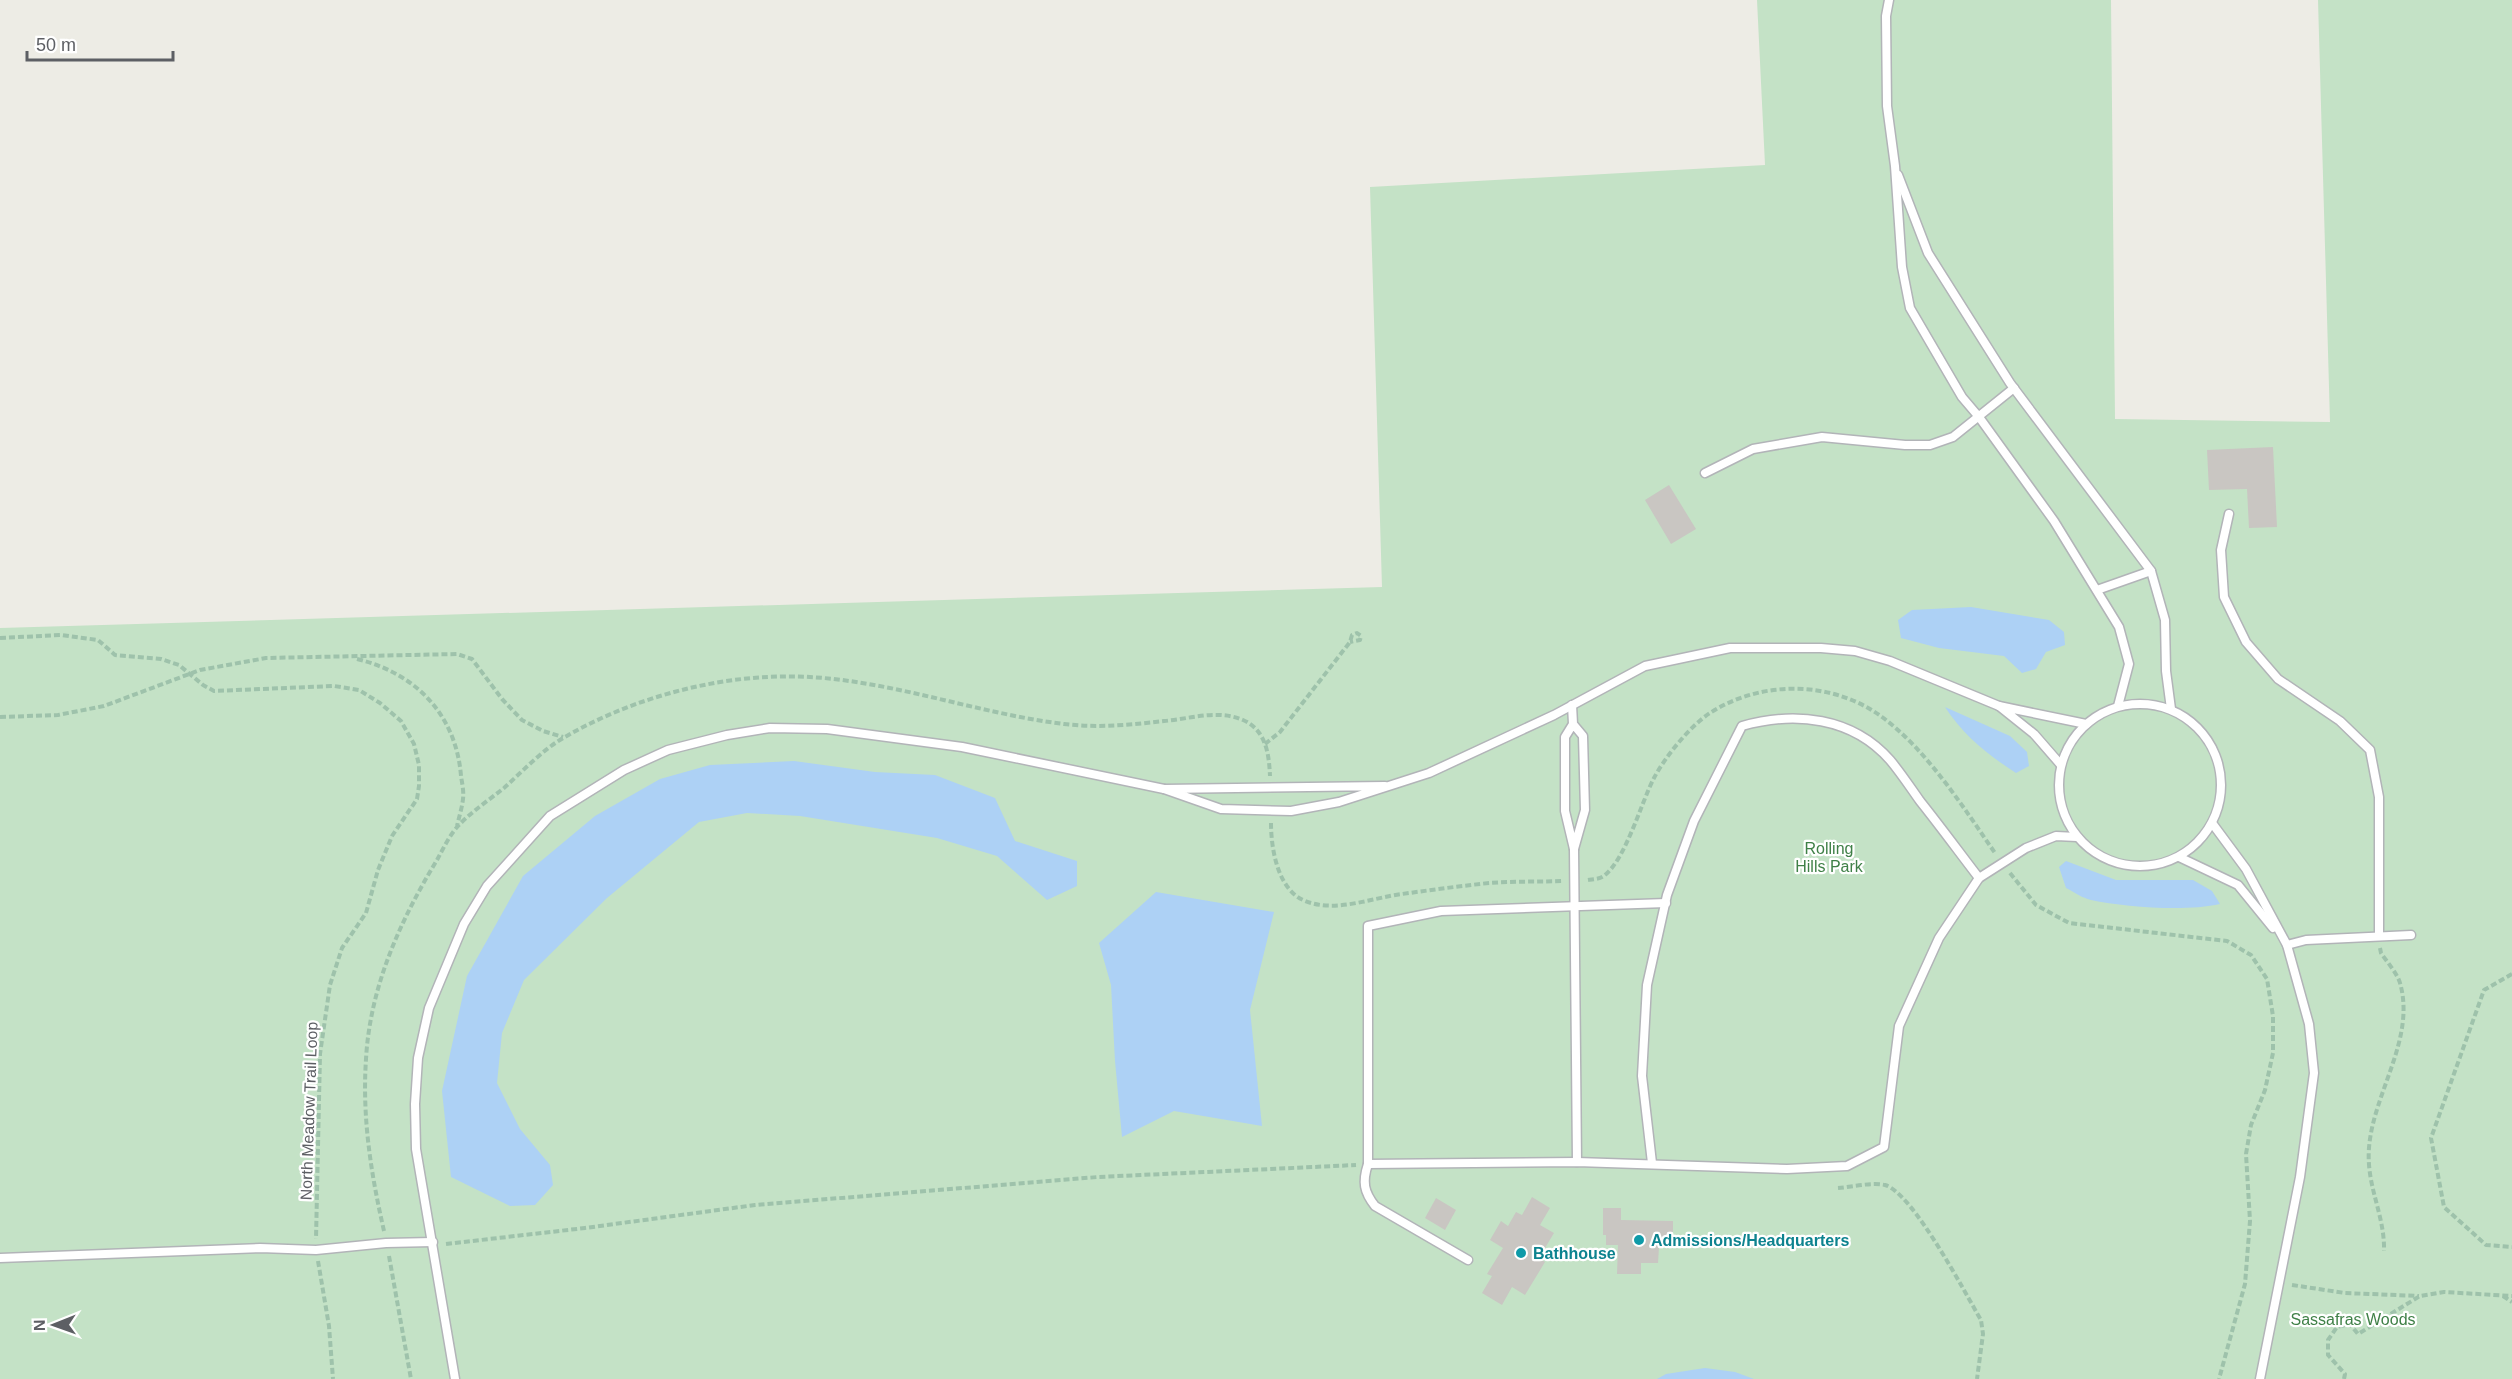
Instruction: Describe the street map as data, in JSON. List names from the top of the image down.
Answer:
{
  "streets": {
    "path": ["North Meadow Trail Loop"]
  },
  "parks": ["Rolling Hills Park", "Sassafras Woods"],
  "places": ["Admissions/Headquarters", "Bathhouse"],
  "scale_bar": "50 m",
  "north": "left"
}
